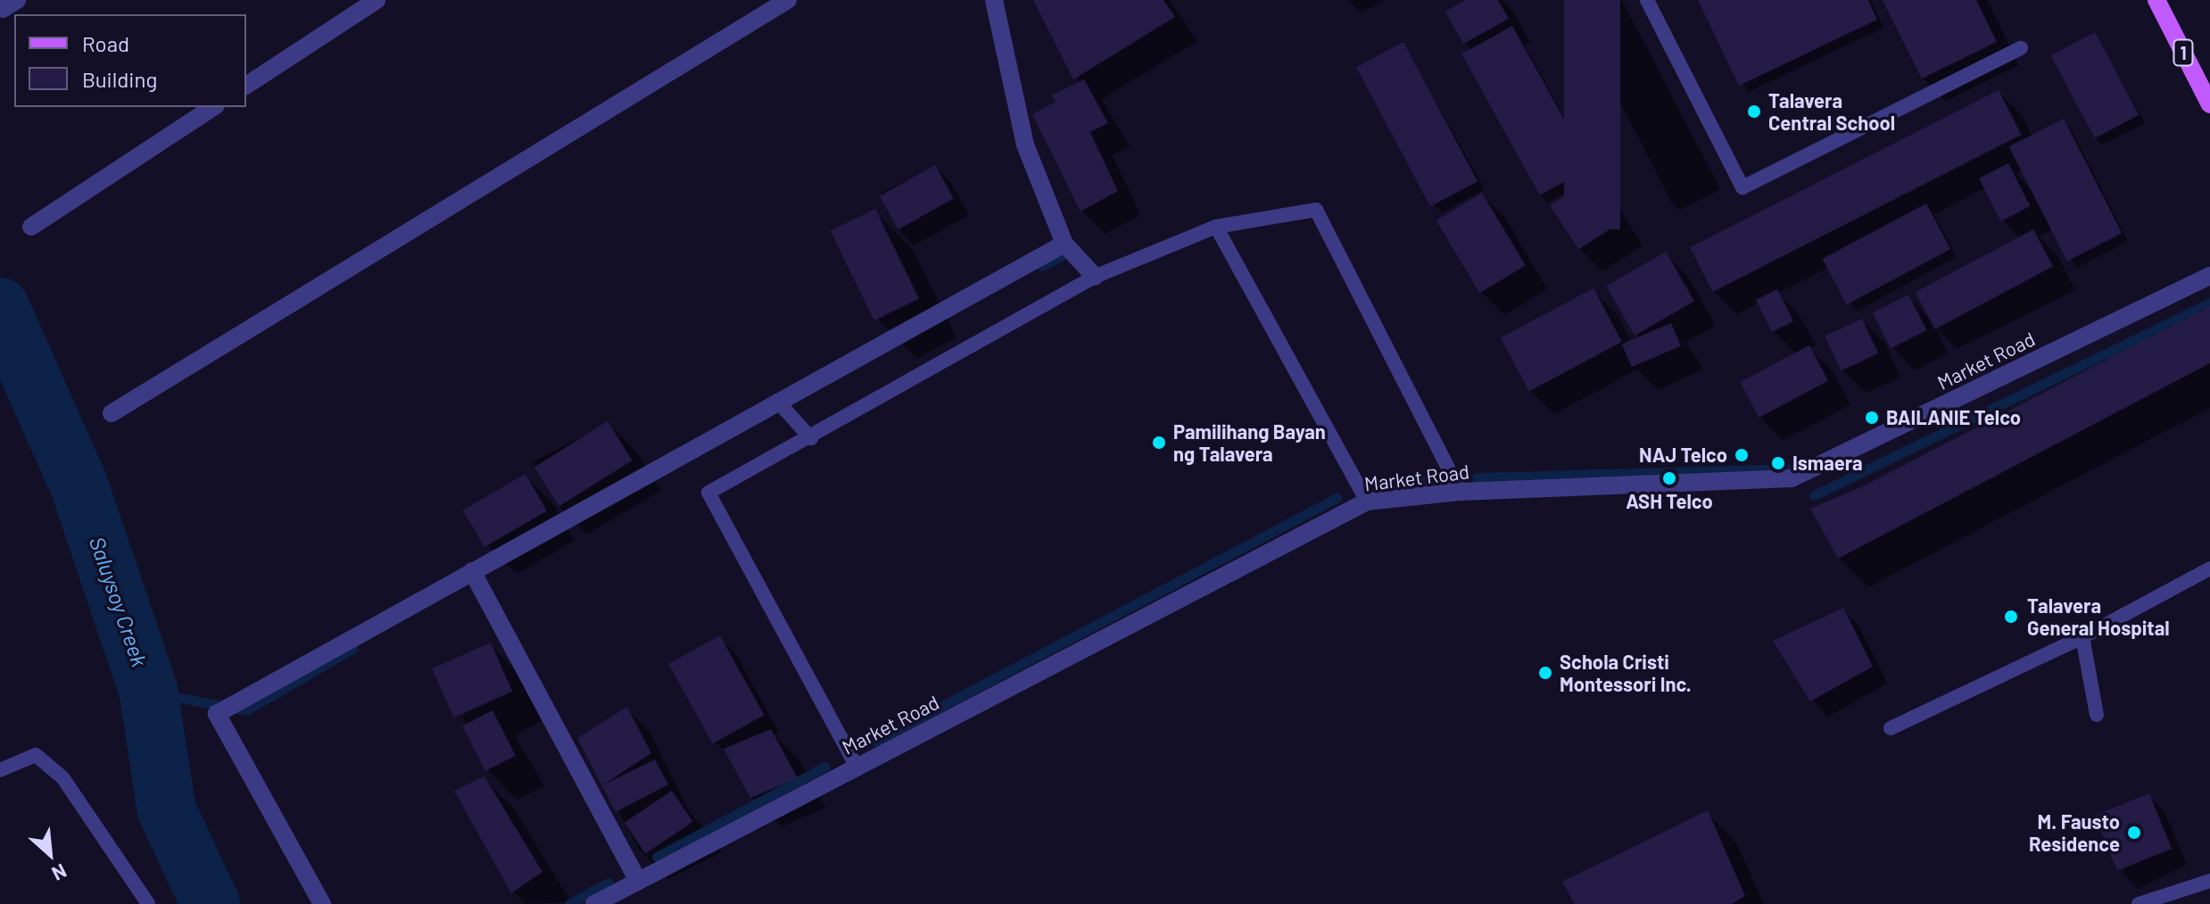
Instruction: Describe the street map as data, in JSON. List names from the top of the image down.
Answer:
{
  "streets": {
    "main road": ["1"],
    "street": ["Market Road"]
  },
  "water": ["Saluysoy Creek"],
  "places": [
    "Talavera Central School",
    "BAILANIE Telco",
    "Pamilihang Bayan ng Talavera",
    "NAJ Telco",
    "Ismaera",
    "ASH Telco",
    "Talavera General Hospital",
    "Schola Cristi Montessori Inc.",
    "M. Fausto Residence"
  ],
  "legend": ["Road", "Building"],
  "north": "bottom right"
}
